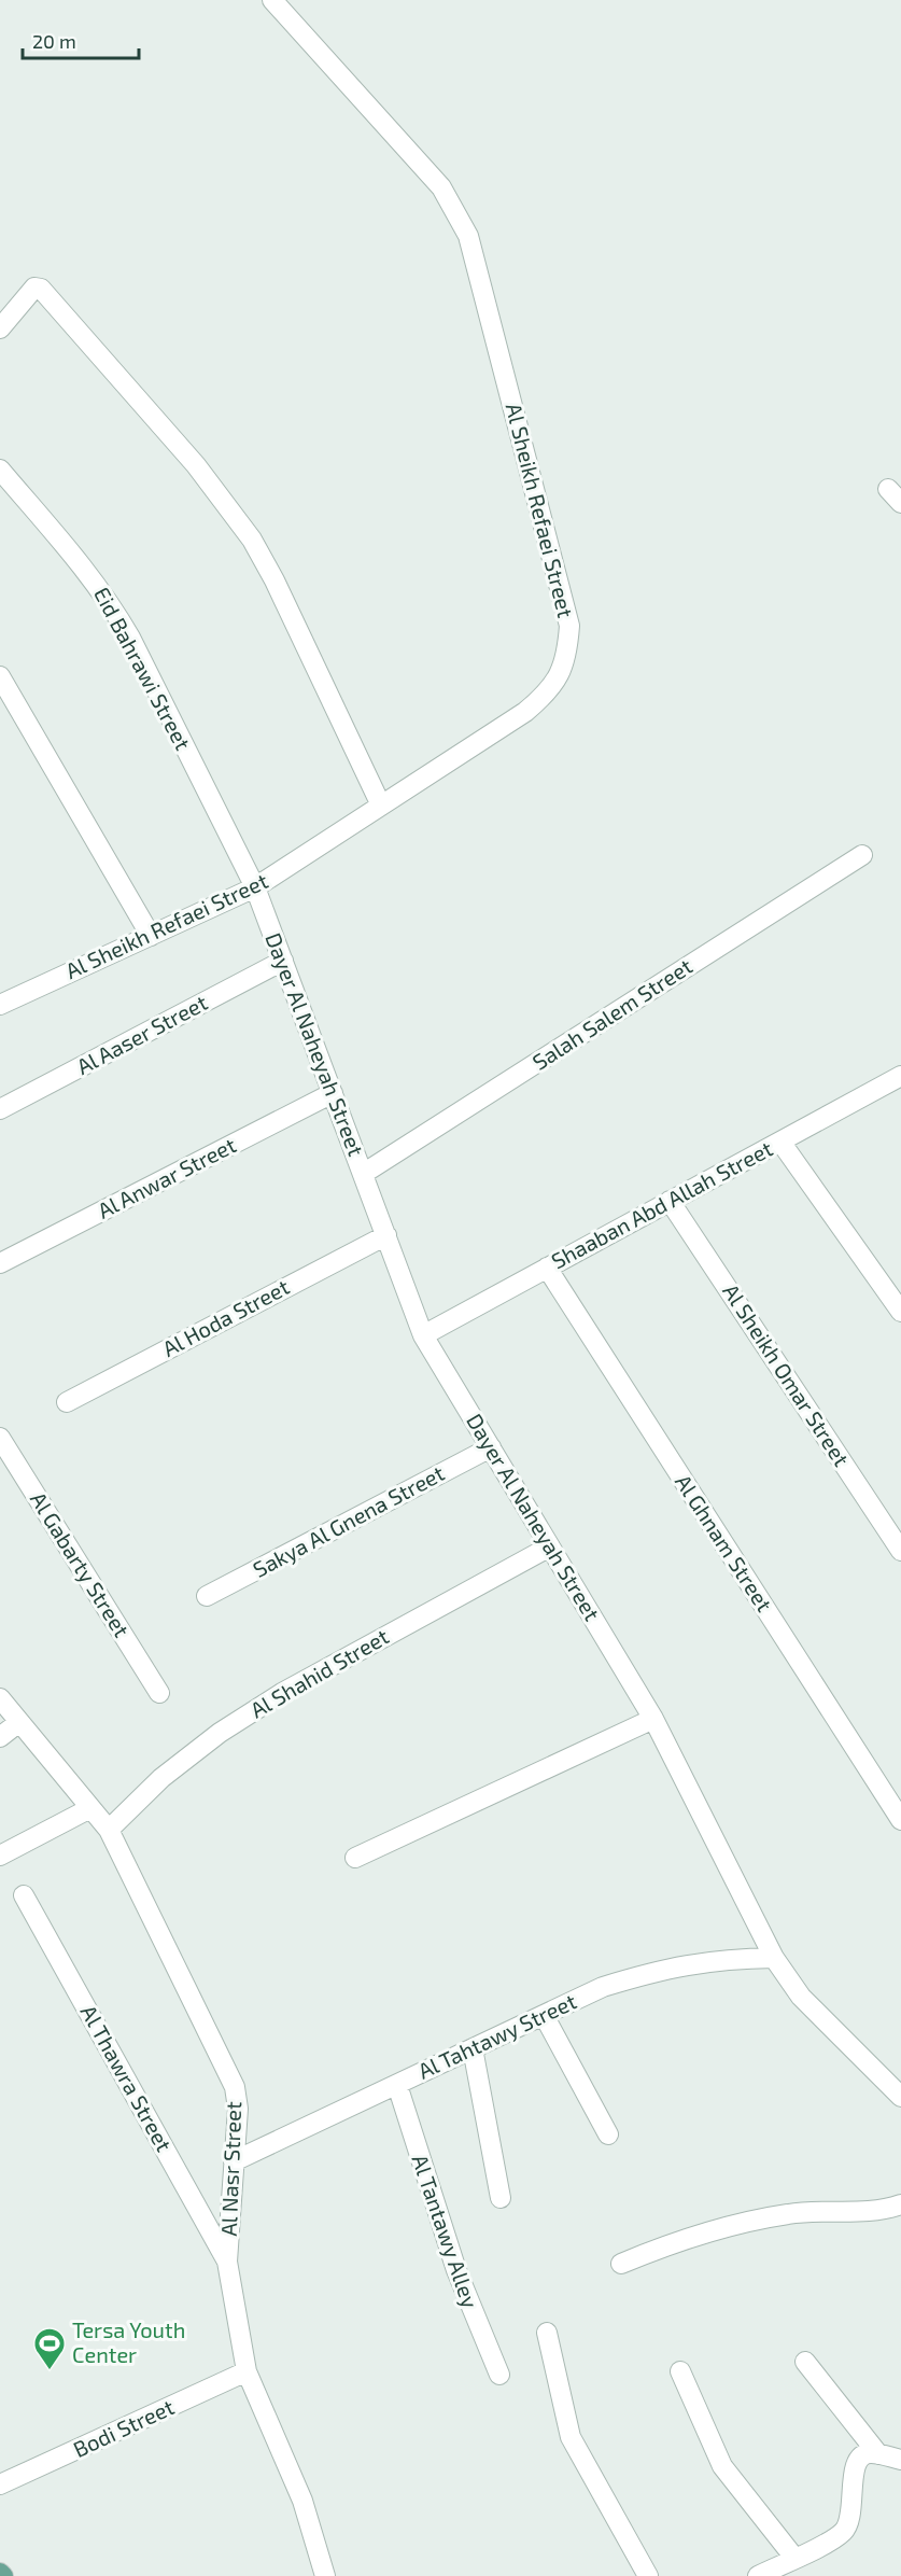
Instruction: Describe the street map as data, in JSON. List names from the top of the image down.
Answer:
{
  "streets": {
    "street": [
      "Al Sheikh Refaei Street",
      "Eid Bahrawi Street",
      "Salah Salem Street",
      "Al Aaser Street",
      "Dayer Al Naheyah Street",
      "Al Anwar Street",
      "Shaaban Abd Allah Street",
      "Al Hoda Street",
      "Al Sheikh Omar Street",
      "Sakya Al Gnena Street",
      "Al Ghnam Street",
      "Al Gabarty Street",
      "Al Shahid Street",
      "Al Tahtawy Street",
      "Al Thawra Street",
      "Al Nasr Street",
      "Al Tantawy Alley",
      "Bodi Street"
    ]
  },
  "crossings": [
    ["Al Sheikh Refaei Street", "Eid Bahrawi Street"],
    ["Al Sheikh Refaei Street", "Dayer Al Naheyah Street"],
    ["Eid Bahrawi Street", "Dayer Al Naheyah Street"],
    ["Salah Salem Street", "Dayer Al Naheyah Street"],
    ["Al Aaser Street", "Dayer Al Naheyah Street"],
    ["Dayer Al Naheyah Street", "Al Anwar Street"],
    ["Dayer Al Naheyah Street", "Shaaban Abd Allah Street"],
    ["Dayer Al Naheyah Street", "Al Hoda Street"],
    ["Dayer Al Naheyah Street", "Sakya Al Gnena Street"],
    ["Dayer Al Naheyah Street", "Al Shahid Street"],
    ["Dayer Al Naheyah Street", "Al Tahtawy Street"],
    ["Shaaban Abd Allah Street", "Al Sheikh Omar Street"],
    ["Shaaban Abd Allah Street", "Al Ghnam Street"],
    ["Al Shahid Street", "Al Nasr Street"],
    ["Al Tahtawy Street", "Al Nasr Street"],
    ["Al Tahtawy Street", "Al Tantawy Alley"],
    ["Al Thawra Street", "Al Nasr Street"],
    ["Al Nasr Street", "Bodi Street"]
  ],
  "places": {
    "sports": ["Tersa Youth Center"]
  },
  "scale_bar": "20 m"
}
